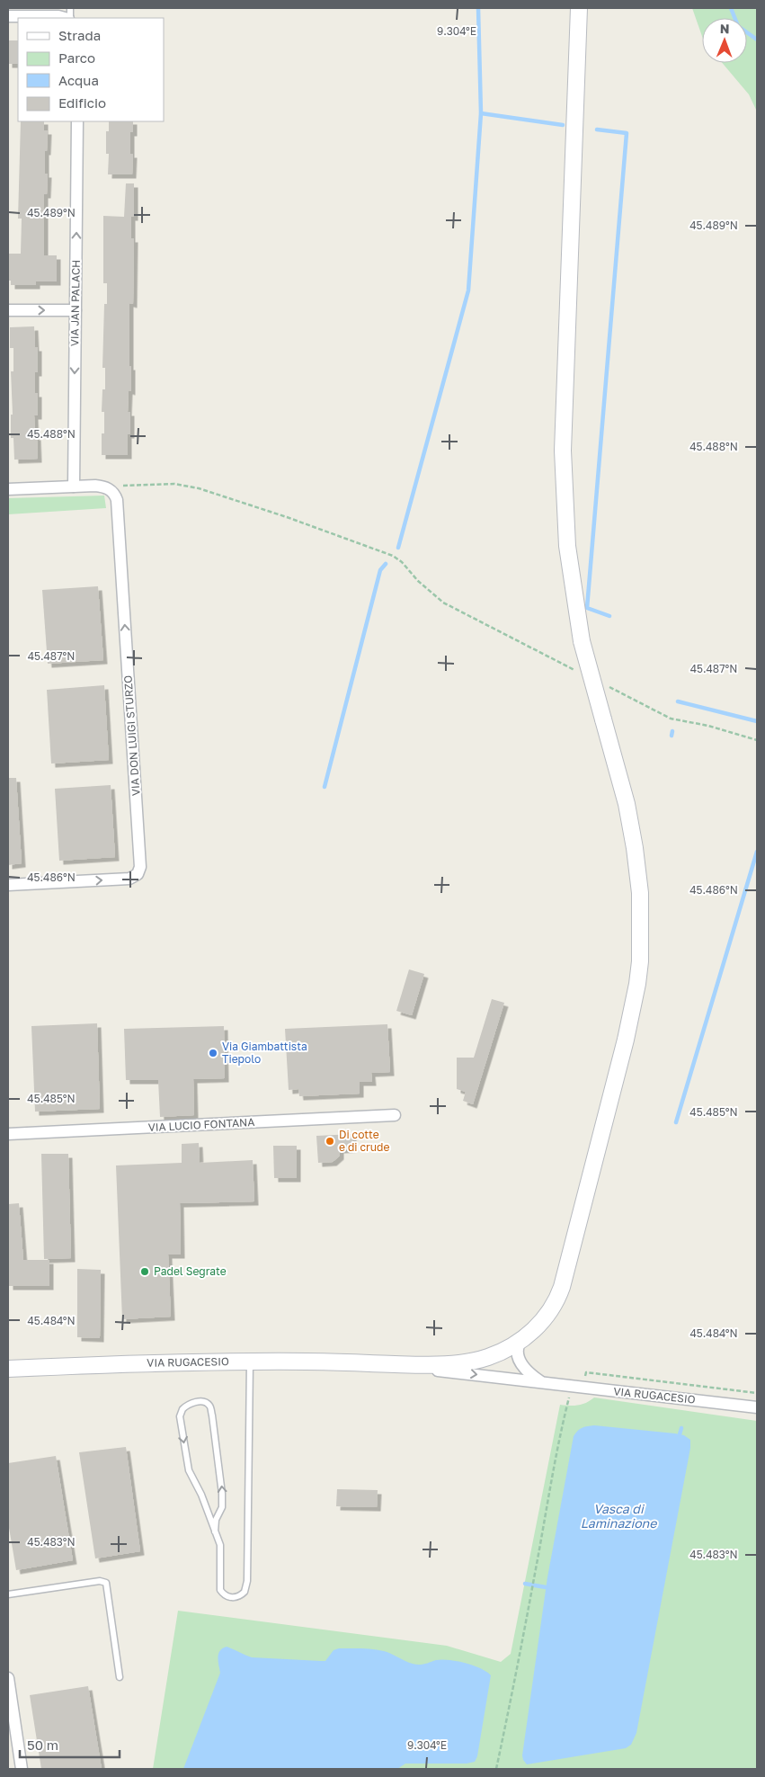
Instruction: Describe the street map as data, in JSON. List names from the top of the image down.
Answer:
{
  "streets": {
    "main road": ["VIA RUGACESIO"],
    "street": ["VIA JAN PALACH", "VIA DON LUIGI STURZO", "VIA LUCIO FONTANA"]
  },
  "water": ["Vasca di Laminazione"],
  "places": ["Via Giambattista Tiepolo", "Di cotte e di crude", "Padel Segrate"],
  "legend": [
    "Strada",
    "Parco",
    "Acqua",
    "Edificio"
  ],
  "scale_bar": "50 m",
  "north": "top",
  "coordinates": [
    "9.304°E",
    "45.489°N",
    "45.488°N",
    "45.487°N",
    "45.486°N",
    "45.485°N",
    "45.484°N",
    "45.483°N"
  ]
}
